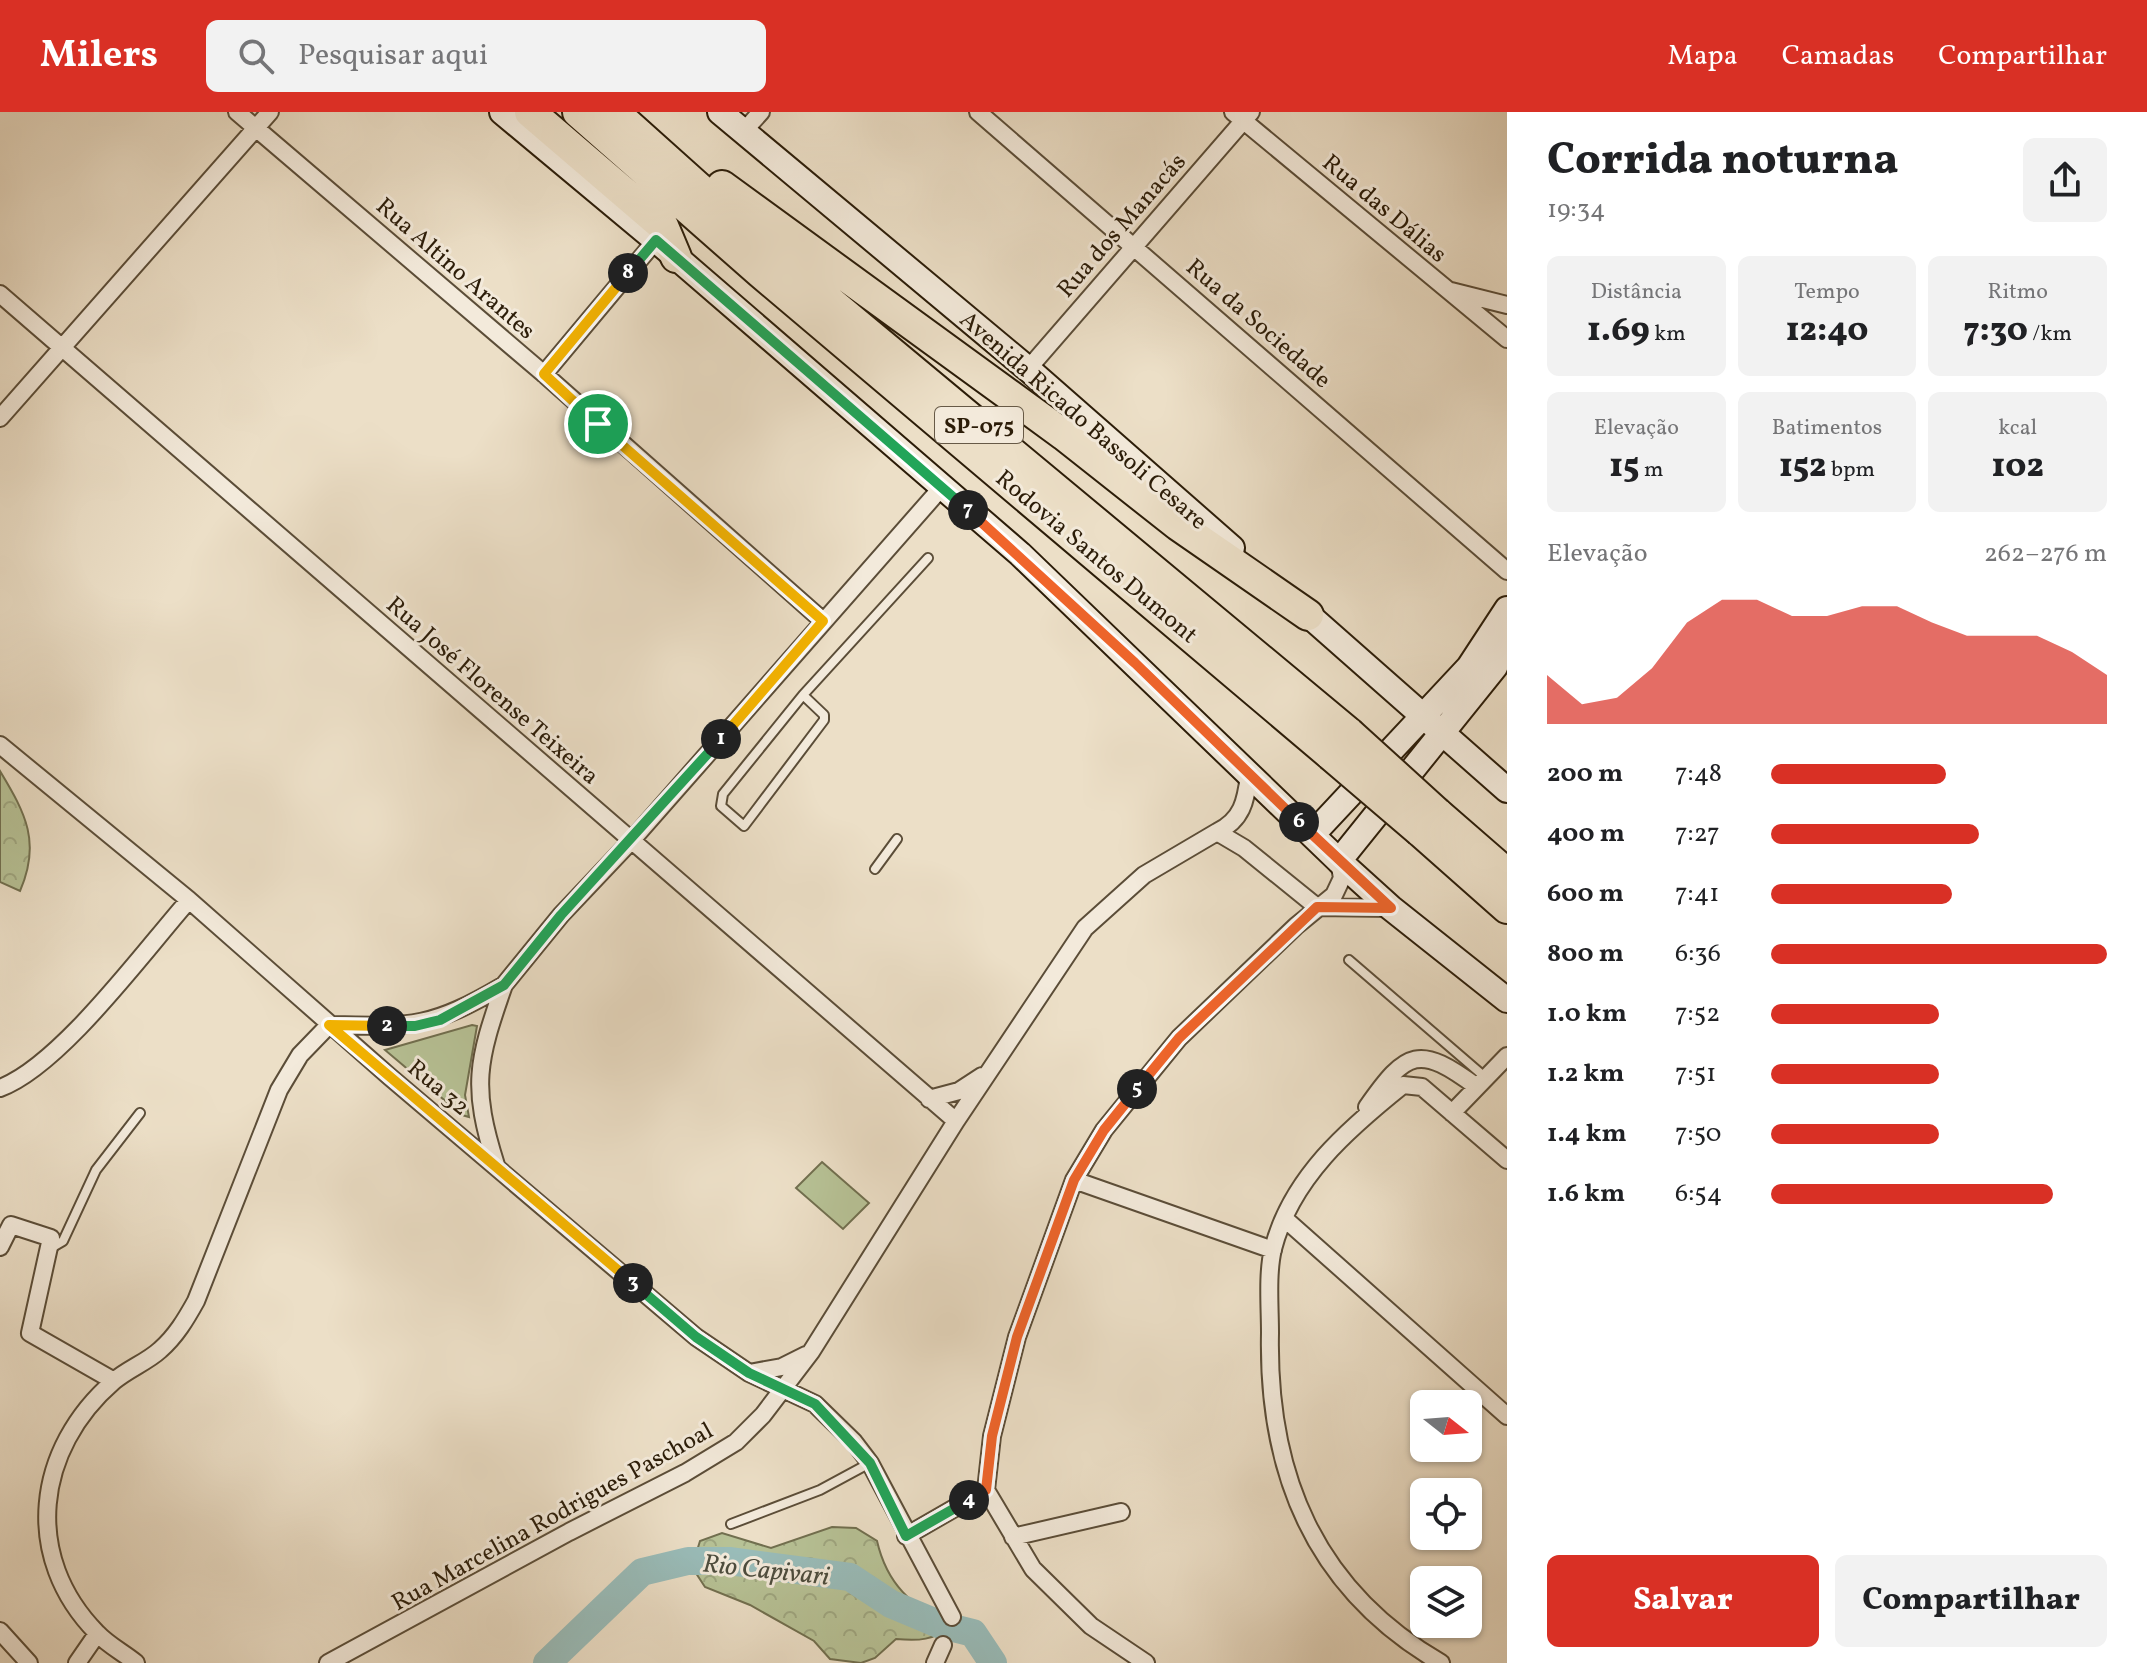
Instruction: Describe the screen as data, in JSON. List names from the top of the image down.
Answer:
{
  "streets": {
    "highway": ["SP-075", "Rodovia Santos Dumont"],
    "street": [
      "Rua das Dálias",
      "Rua dos Manacás",
      "Rua Altino Arantes",
      "Rua da Sociedade",
      "Avenida Ricado Bassoli Cesare",
      "Rua José Florense Teixeira",
      "Rua 32",
      "Rua Marcelina Rodrigues Paschoal"
    ]
  },
  "crossings": [
    ["Rua das Dálias", "Rua dos Manacás"],
    ["Rua dos Manacás", "Rua da Sociedade"],
    ["Rua dos Manacás", "Avenida Ricado Bassoli Cesare"],
    ["Rua José Florense Teixeira", "Rua Marcelina Rodrigues Paschoal"],
    ["Rua 32", "Rua Marcelina Rodrigues Paschoal"]
  ],
  "water": ["Rio Capivari"],
  "north": "right",
  "page": {
    "header": "Milers",
    "search": "Pesquisar aqui",
    "nav": ["Mapa", "Camadas", "Compartilhar"],
    "heading": ["Corrida noturna", "19:34"],
    "stats": [
      ["Distância", "1.69 km"],
      ["Tempo", "12:40"],
      ["Ritmo", "7:30 /km"],
      ["Elevação", "15 m"],
      ["Batimentos", "152 bpm"],
      ["kcal", "102"]
    ],
    "pins": [
      "8",
      "7",
      "1",
      "6",
      "2",
      "5",
      "3",
      "4"
    ],
    "chart": ["Elevação", "262–276 m"],
    "list": [
      {
        "name": "200 m",
        "note": "7:48"
      },
      {
        "name": "400 m",
        "note": "7:27"
      },
      {
        "name": "600 m",
        "note": "7:41"
      },
      {
        "name": "800 m",
        "note": "6:36"
      },
      {
        "name": "1.0 km",
        "note": "7:52"
      },
      {
        "name": "1.2 km",
        "note": "7:51"
      },
      {
        "name": "1.4 km",
        "note": "7:50"
      },
      {
        "name": "1.6 km",
        "note": "6:54"
      }
    ],
    "buttons": ["Salvar", "Compartilhar"]
  }
}
